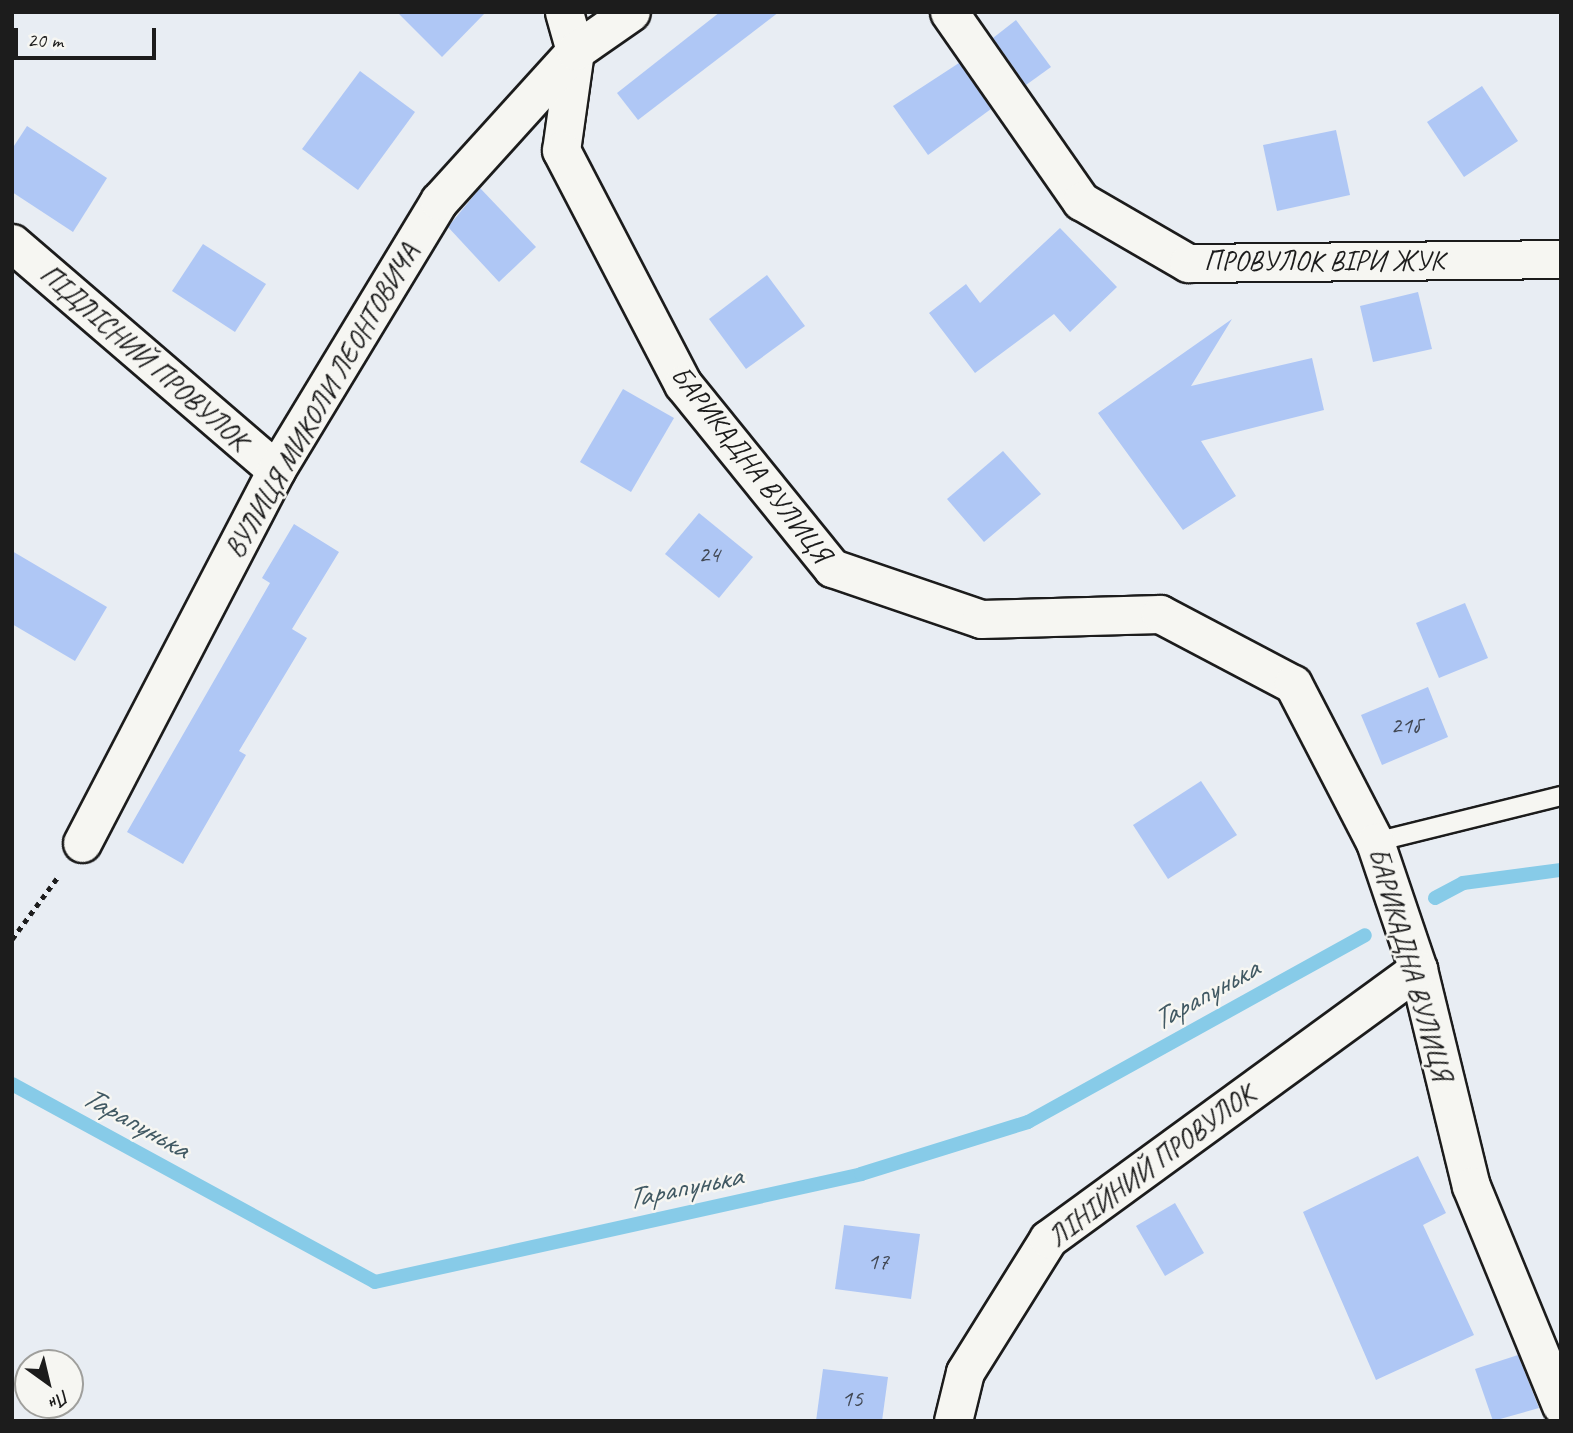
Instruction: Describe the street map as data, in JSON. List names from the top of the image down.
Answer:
{
  "streets": {
    "street": [
      "ПРОВУЛОК ВІРИ ЖУК",
      "ПІДЛІСНИЙ ПРОВУЛОК",
      "ВУЛИЦЯ МИКОЛИ ЛЕОНТОВИЧА",
      "БАРИКАДНА ВУЛИЦЯ",
      "ЛІНІЙНИЙ ПРОВУЛОК"
    ]
  },
  "crossings": [
    ["ПІДЛІСНИЙ ПРОВУЛОК", "ВУЛИЦЯ МИКОЛИ ЛЕОНТОВИЧА"],
    ["ВУЛИЦЯ МИКОЛИ ЛЕОНТОВИЧА", "БАРИКАДНА ВУЛИЦЯ"],
    ["БАРИКАДНА ВУЛИЦЯ", "ЛІНІЙНИЙ ПРОВУЛОК"]
  ],
  "water": ["Тарапунька"],
  "house_numbers": [
    "24",
    "21б",
    "17",
    "15"
  ],
  "scale_bar": "20 m",
  "north": "bottom right"
}
